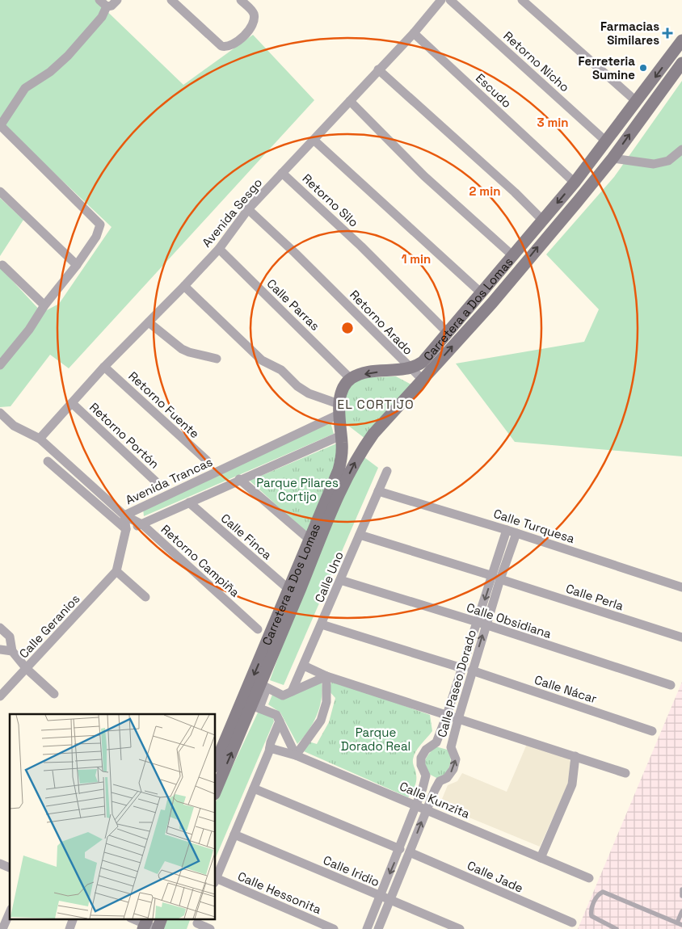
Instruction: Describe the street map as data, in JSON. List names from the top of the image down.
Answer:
{
  "streets": {
    "main road": ["Carretera a Dos Lomas"],
    "street": [
      "Retorno Nicho",
      "Escudo",
      "Retorno Silo",
      "Avenida Sesgo",
      "Calle Parras",
      "Retorno Arado",
      "Retorno Fuente",
      "Retorno Portón",
      "Avenida Trancas",
      "Calle Turquesa",
      "Calle Finca",
      "Retorno Campiña",
      "Calle Uno",
      "Calle Perla",
      "Calle Obsidiana",
      "Calle Geranios",
      "Calle Paseo Dorado",
      "Calle Nácar",
      "Calle Kunzita",
      "Calle Iridio",
      "Calle Jade",
      "Calle Hessonita"
    ]
  },
  "crossings": [
    ["Retorno Nicho", "Carretera a Dos Lomas"],
    ["Escudo", "Avenida Sesgo"],
    ["Escudo", "Carretera a Dos Lomas"],
    ["Retorno Silo", "Avenida Sesgo"],
    ["Retorno Silo", "Carretera a Dos Lomas"],
    ["Avenida Sesgo", "Calle Parras"],
    ["Avenida Sesgo", "Retorno Arado"],
    ["Avenida Sesgo", "Retorno Fuente"],
    ["Avenida Sesgo", "Retorno Portón"],
    ["Avenida Sesgo", "Retorno Campiña"],
    ["Calle Parras", "Carretera a Dos Lomas"],
    ["Carretera a Dos Lomas", "Retorno Arado"],
    ["Carretera a Dos Lomas", "Avenida Trancas"],
    ["Carretera a Dos Lomas", "Calle Finca"],
    ["Avenida Trancas", "Retorno Campiña"],
    ["Avenida Trancas", "Calle Geranios"],
    ["Calle Turquesa", "Calle Uno"],
    ["Calle Turquesa", "Calle Paseo Dorado"],
    ["Calle Uno", "Calle Perla"],
    ["Calle Uno", "Calle Obsidiana"],
    ["Calle Perla", "Calle Paseo Dorado"],
    ["Calle Obsidiana", "Calle Paseo Dorado"],
    ["Calle Paseo Dorado", "Calle Nácar"],
    ["Calle Paseo Dorado", "Calle Kunzita"],
    ["Calle Paseo Dorado", "Calle Iridio"],
    ["Calle Paseo Dorado", "Calle Jade"]
  ],
  "districts": ["EL CORTIJO"],
  "parks": ["Parque Pilares Cortijo", "Parque Dorado Real"],
  "places": {
    "health": ["Farmacias Similares"],
    "other": ["Ferreteria Sumine"]
  },
  "rings": ["3 min", "2 min", "1 min"]
}
